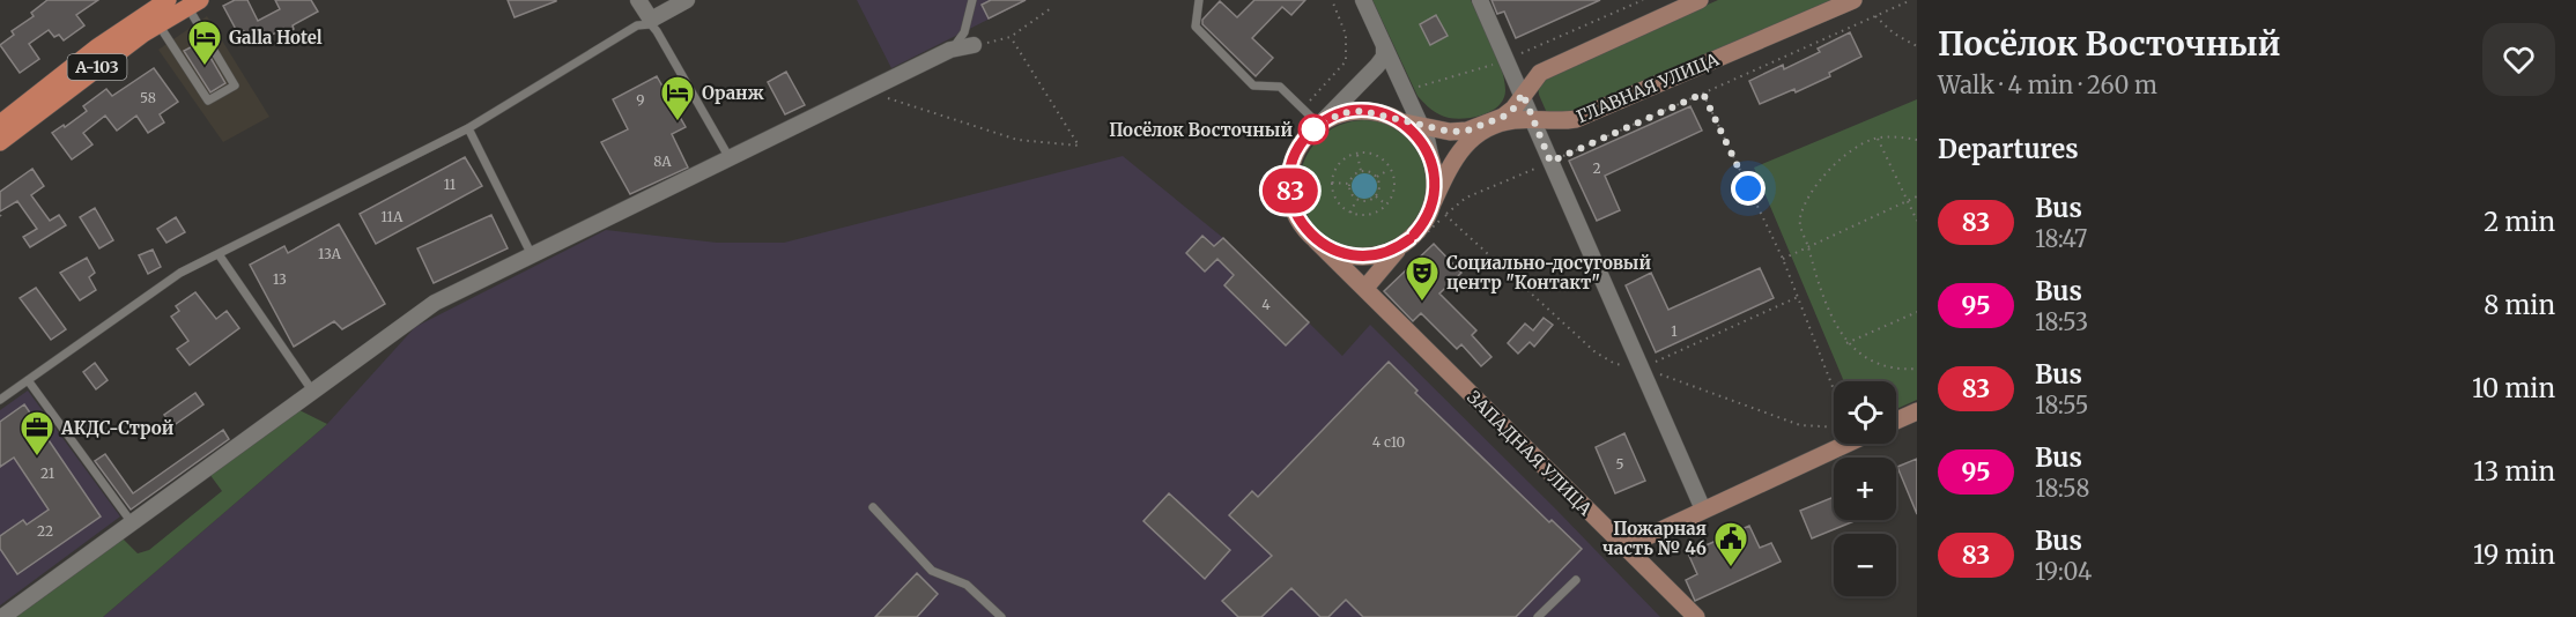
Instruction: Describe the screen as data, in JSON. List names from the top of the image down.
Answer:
{
  "streets": {
    "main road": ["А-103"],
    "street": ["ГЛАВНАЯ УЛИЦА", "ЗАПАДНАЯ УЛИЦА"]
  },
  "places": {
    "hotel": ["Galla Hotel", "Оранж"],
    "other": ["Посёлок Восточный"],
    "theatre": ["Социально-досуговый центр \"Контакт\""],
    "office": ["АКДС-Строй"],
    "public building": ["Пожарная часть № 46"]
  },
  "lines": ["bus line 83"],
  "house_numbers": [
    "58",
    "9",
    "8А",
    "2",
    "11",
    "11А",
    "13А",
    "13",
    "4",
    "1",
    "4 с10",
    "5",
    "21",
    "22"
  ],
  "page": {
    "on_map": "83",
    "heading": [
      ["Посёлок Восточный", "Walk · 4 min · 260 m"],
      "Departures"
    ],
    "list": [
      {
        "mark": "83",
        "name": "Bus",
        "note": "18:47",
        "value": "2 min"
      },
      {
        "mark": "95",
        "name": "Bus",
        "note": "18:53",
        "value": "8 min"
      },
      {
        "mark": "83",
        "name": "Bus",
        "note": "18:55",
        "value": "10 min"
      },
      {
        "mark": "95",
        "name": "Bus",
        "note": "18:58",
        "value": "13 min"
      },
      {
        "mark": "83",
        "name": "Bus",
        "note": "19:04",
        "value": "19 min"
      }
    ],
    "map_buttons": ["+", "−"]
  }
}
